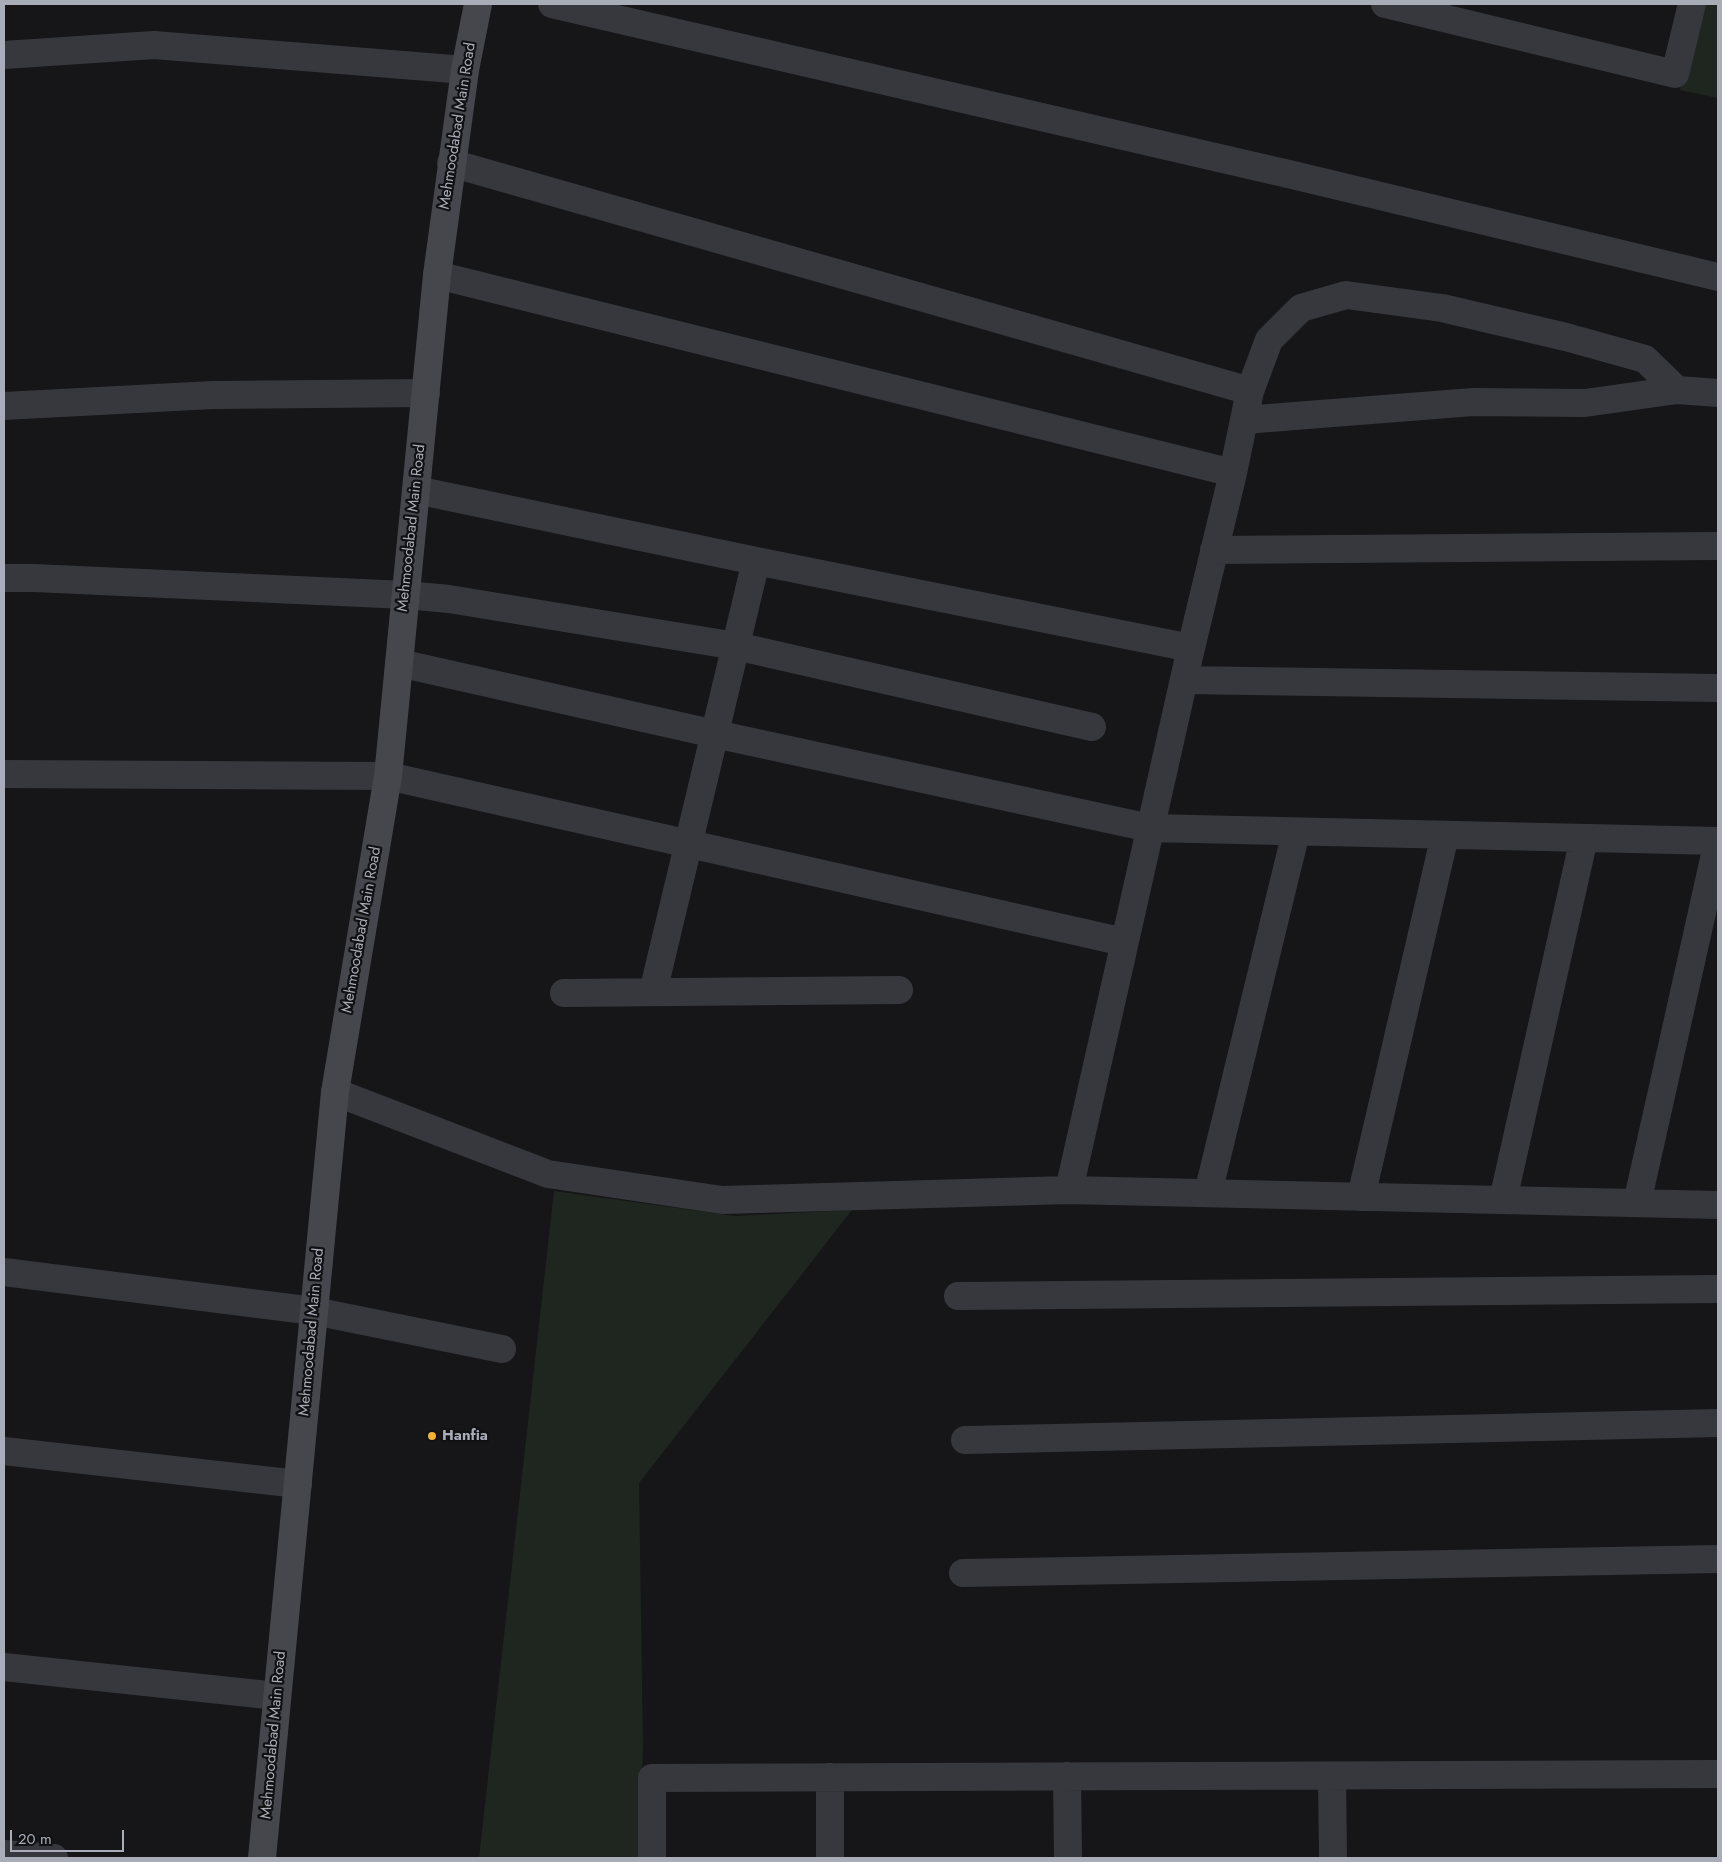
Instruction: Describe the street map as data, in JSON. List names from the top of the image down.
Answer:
{
  "streets": {
    "main road": ["Mehmoodabad Main Road"]
  },
  "places": ["Hanfia"],
  "scale_bar": "20 m"
}
